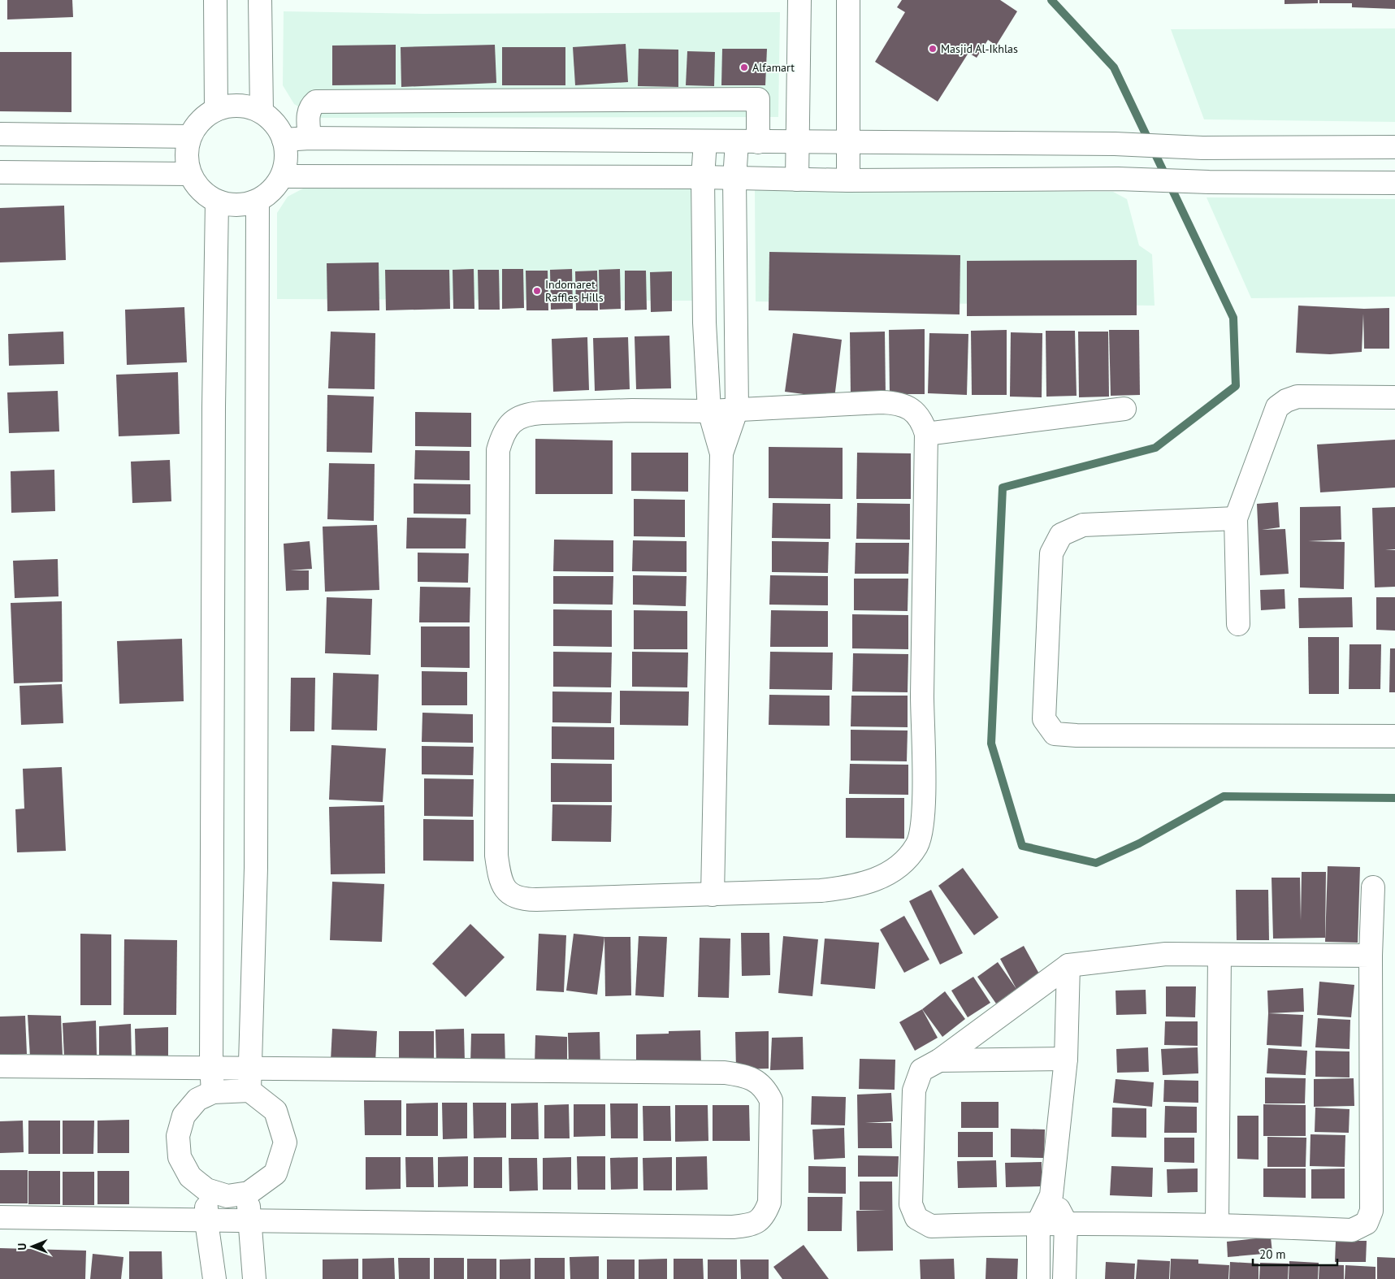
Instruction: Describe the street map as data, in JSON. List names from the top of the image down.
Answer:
{
  "places": ["Masjid Al-Ikhlas", "Alfamart", "Indomaret Raffles Hills"],
  "scale_bar": "20 m",
  "north": "left"
}
